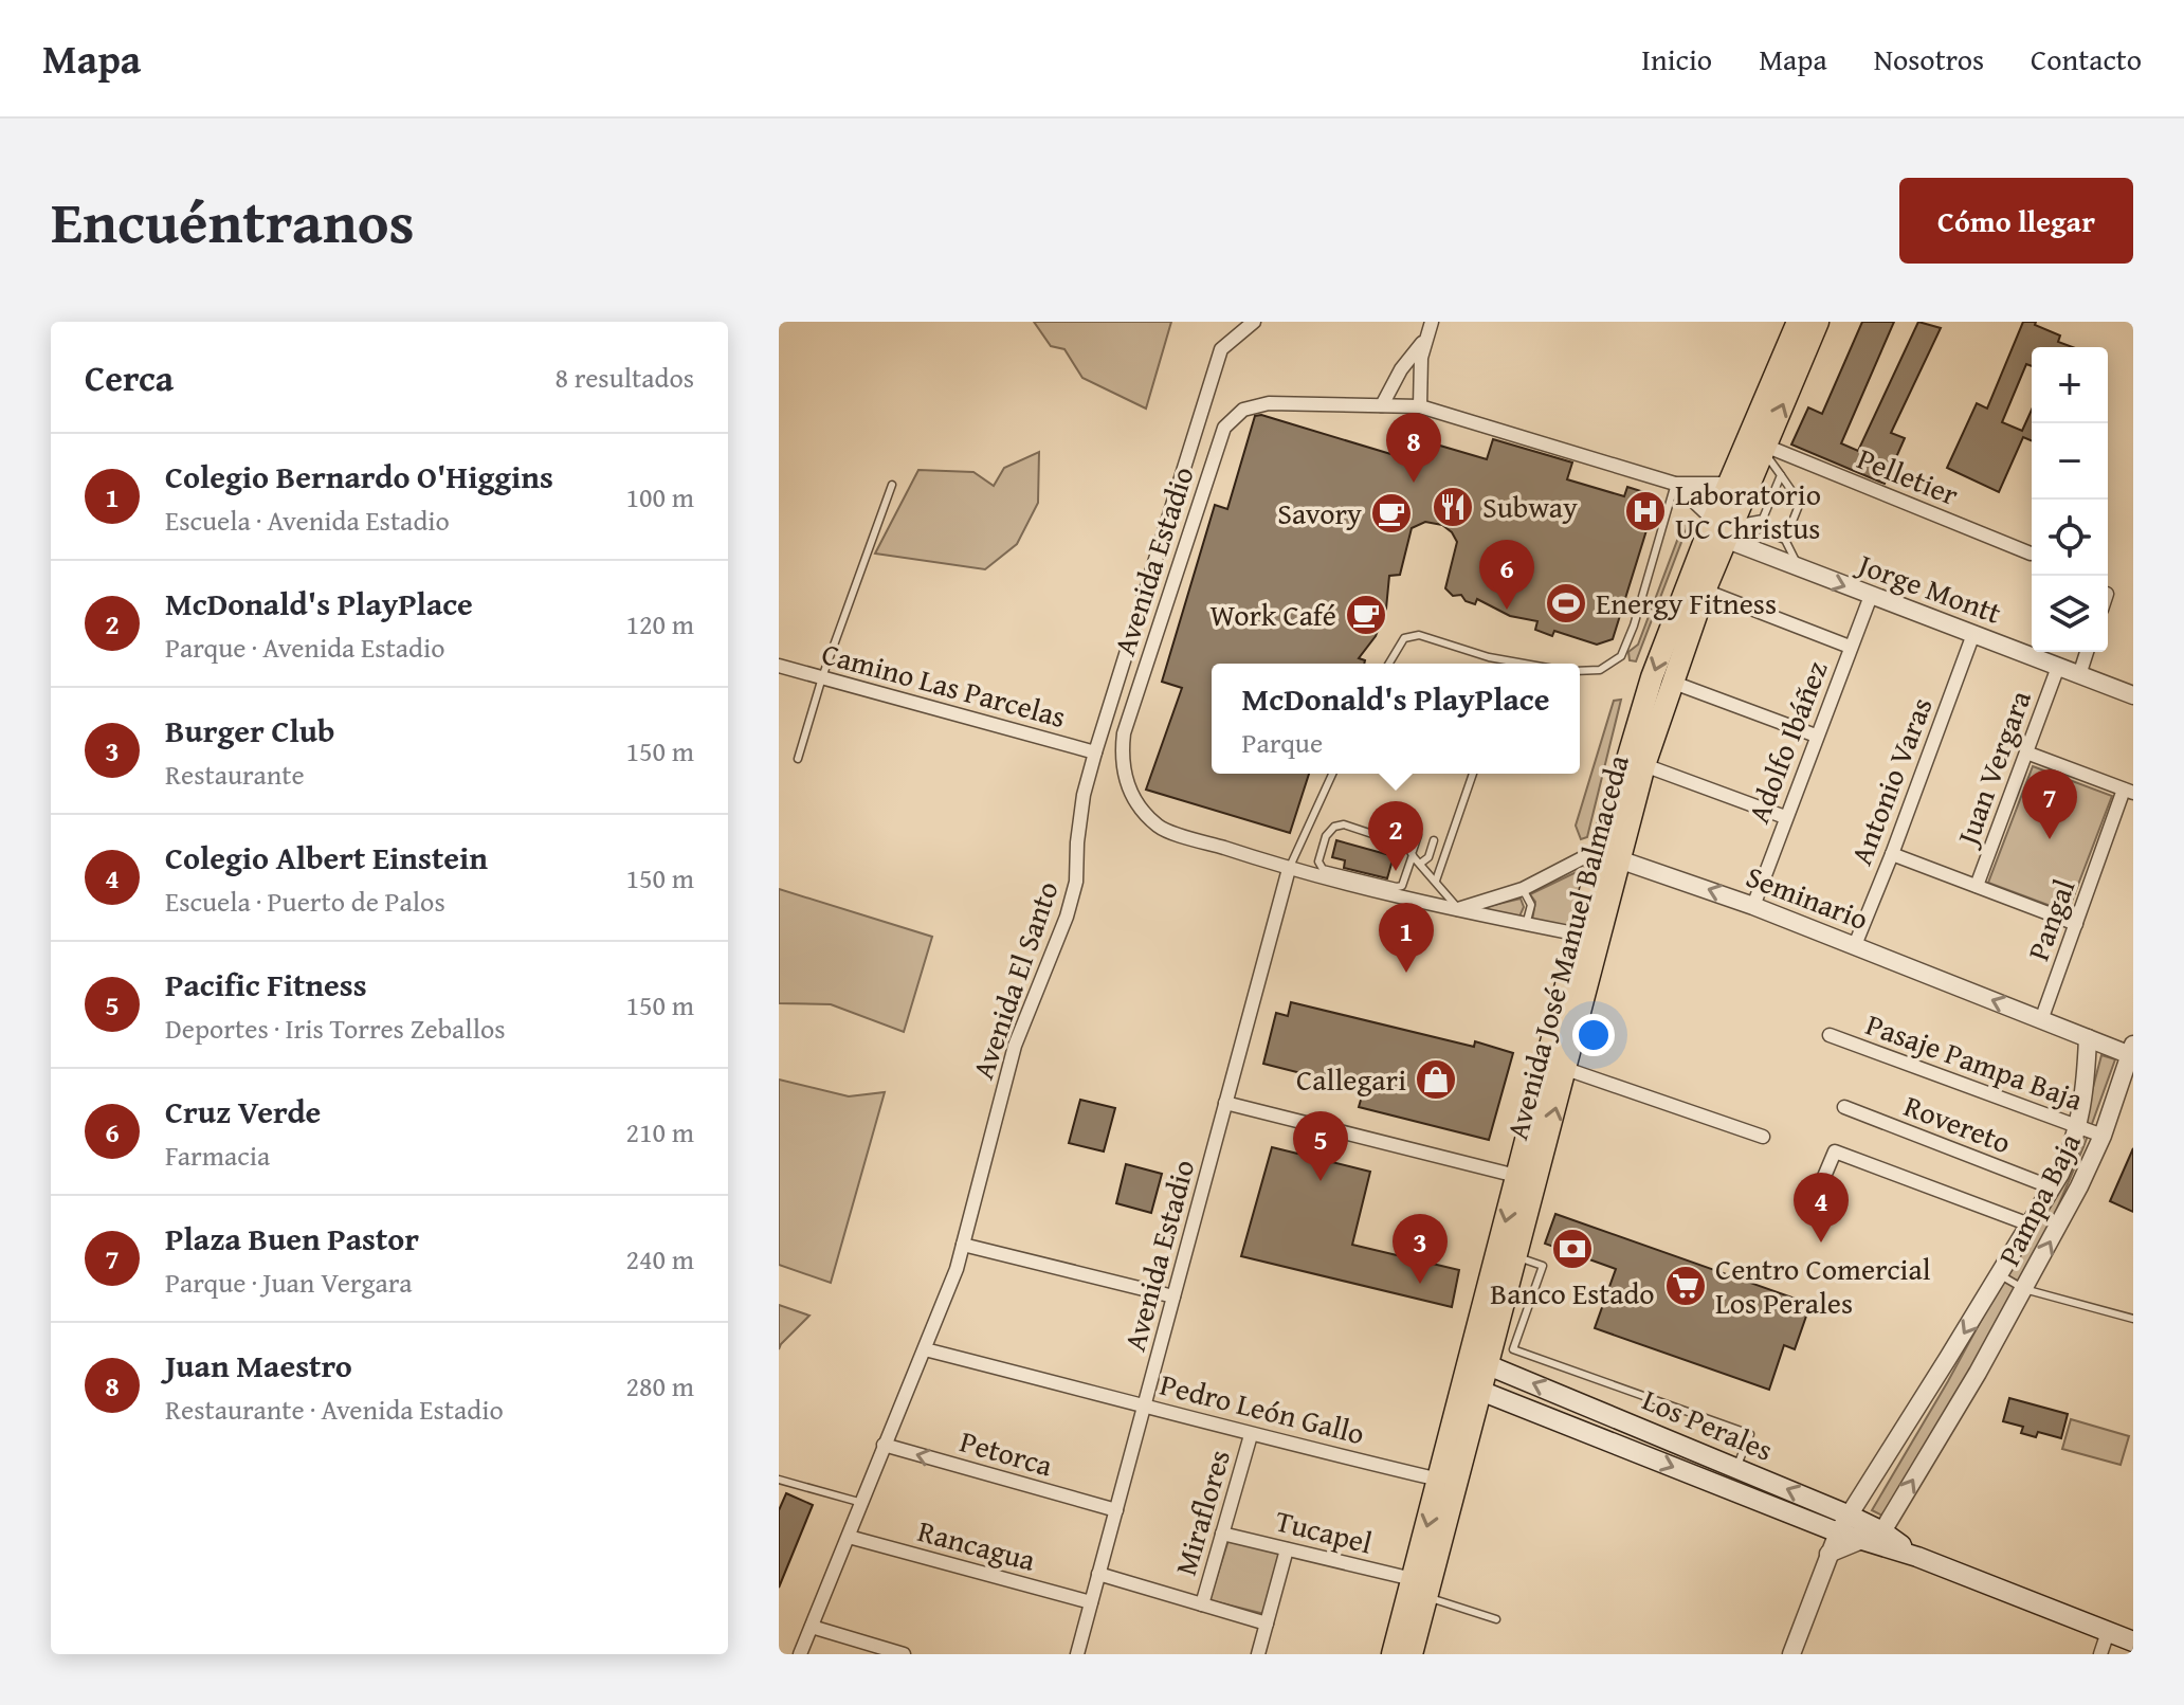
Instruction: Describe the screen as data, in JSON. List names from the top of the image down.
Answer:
{
  "streets": {
    "main road": ["Avenida José Manuel Balmaceda", "Los Perales"],
    "street": [
      "Pelletier",
      "Avenida Estadio",
      "Jorge Montt",
      "Camino Las Parcelas",
      "Adolfo Ibáñez",
      "Juan Vergara",
      "Antonio Varas",
      "Seminario",
      "Pangal",
      "Avenida El Santo",
      "Pasaje Pampa Baja",
      "Rovereto",
      "Pampa Baja",
      "Pedro León Gallo",
      "Petorca",
      "Miraflores",
      "Tucapel",
      "Rancagua"
    ]
  },
  "crossings": [
    ["Pelletier", "Avenida José Manuel Balmaceda"],
    ["Avenida Estadio", "Jorge Montt"],
    ["Avenida Estadio", "Avenida José Manuel Balmaceda"],
    ["Avenida Estadio", "Pedro León Gallo"],
    ["Avenida Estadio", "Petorca"],
    ["Avenida Estadio", "Rancagua"],
    ["Jorge Montt", "Adolfo Ibáñez"],
    ["Jorge Montt", "Juan Vergara"],
    ["Jorge Montt", "Antonio Varas"],
    ["Jorge Montt", "Avenida José Manuel Balmaceda"],
    ["Camino Las Parcelas", "Avenida El Santo"],
    ["Adolfo Ibáñez", "Seminario"],
    ["Antonio Varas", "Seminario"],
    ["Seminario", "Pangal"],
    ["Seminario", "Avenida José Manuel Balmaceda"],
    ["Seminario", "Pampa Baja"],
    ["Avenida José Manuel Balmaceda", "Pedro León Gallo"],
    ["Avenida José Manuel Balmaceda", "Los Perales"],
    ["Avenida José Manuel Balmaceda", "Tucapel"],
    ["Avenida El Santo", "Pedro León Gallo"],
    ["Avenida El Santo", "Petorca"],
    ["Avenida El Santo", "Rancagua"],
    ["Pasaje Pampa Baja", "Pampa Baja"],
    ["Rovereto", "Pampa Baja"],
    ["Pampa Baja", "Los Perales"],
    ["Pedro León Gallo", "Miraflores"],
    ["Miraflores", "Tucapel"]
  ],
  "one_way": ["Petorca"],
  "places": {
    "restaurant": ["Subway"],
    "hospital": ["Laboratorio UC Christus"],
    "cafe": ["Savory", "Work Café"],
    "sports": ["Energy Fitness"],
    "shop": ["Callegari"],
    "bank": ["Banco Estado"],
    "supermarket": ["Centro Comercial Los Perales"]
  },
  "page": {
    "header": "Mapa",
    "nav": [
      "Inicio",
      "Mapa",
      "Nosotros",
      "Contacto"
    ],
    "title": "Encuéntranos",
    "buttons": "Cómo llegar",
    "heading": ["Cerca", "8 resultados"],
    "map_buttons": ["+", "−"],
    "pins": [
      "8",
      "6",
      "7",
      "2",
      "1",
      "5",
      "4",
      "3"
    ],
    "list": [
      {
        "mark": "1",
        "name": "Colegio Bernardo O'Higgins",
        "note": "Escuela · Avenida Estadio",
        "value": "100 m"
      },
      {
        "mark": "2",
        "name": "McDonald's PlayPlace",
        "note": "Parque · Avenida Estadio",
        "value": "120 m"
      },
      {
        "mark": "3",
        "name": "Burger Club",
        "note": "Restaurante",
        "value": "150 m"
      },
      {
        "mark": "4",
        "name": "Colegio Albert Einstein",
        "note": "Escuela · Puerto de Palos",
        "value": "150 m"
      },
      {
        "mark": "5",
        "name": "Pacific Fitness",
        "note": "Deportes · Iris Torres Zeballos",
        "value": "150 m"
      },
      {
        "mark": "6",
        "name": "Cruz Verde",
        "note": "Farmacia",
        "value": "210 m"
      },
      {
        "mark": "7",
        "name": "Plaza Buen Pastor",
        "note": "Parque · Juan Vergara",
        "value": "240 m"
      },
      {
        "mark": "8",
        "name": "Juan Maestro",
        "note": "Restaurante · Avenida Estadio",
        "value": "280 m"
      }
    ],
    "popup": ["McDonald's PlayPlace", "Parque"]
  }
}
